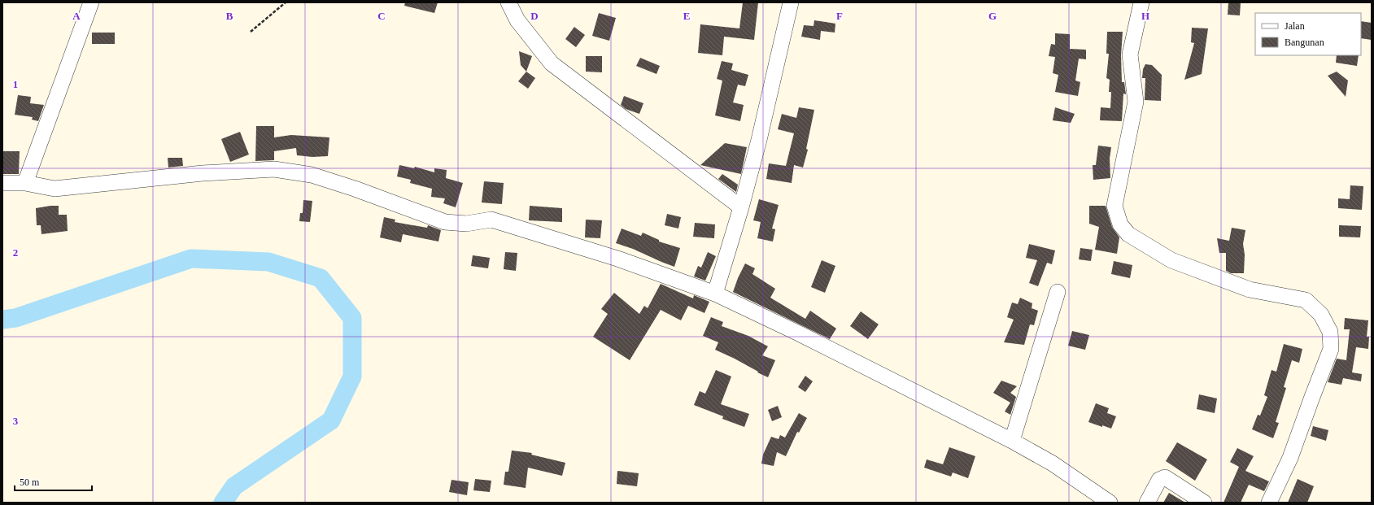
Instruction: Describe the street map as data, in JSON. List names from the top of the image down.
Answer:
{
  "legend": ["Jalan", "Bangunan"],
  "scale_bar": "50 m",
  "grid": {
    "columns": [
      "A",
      "B",
      "C",
      "D",
      "E",
      "F",
      "G",
      "H"
    ],
    "rows": ["1", "2", "3"]
  }
}
